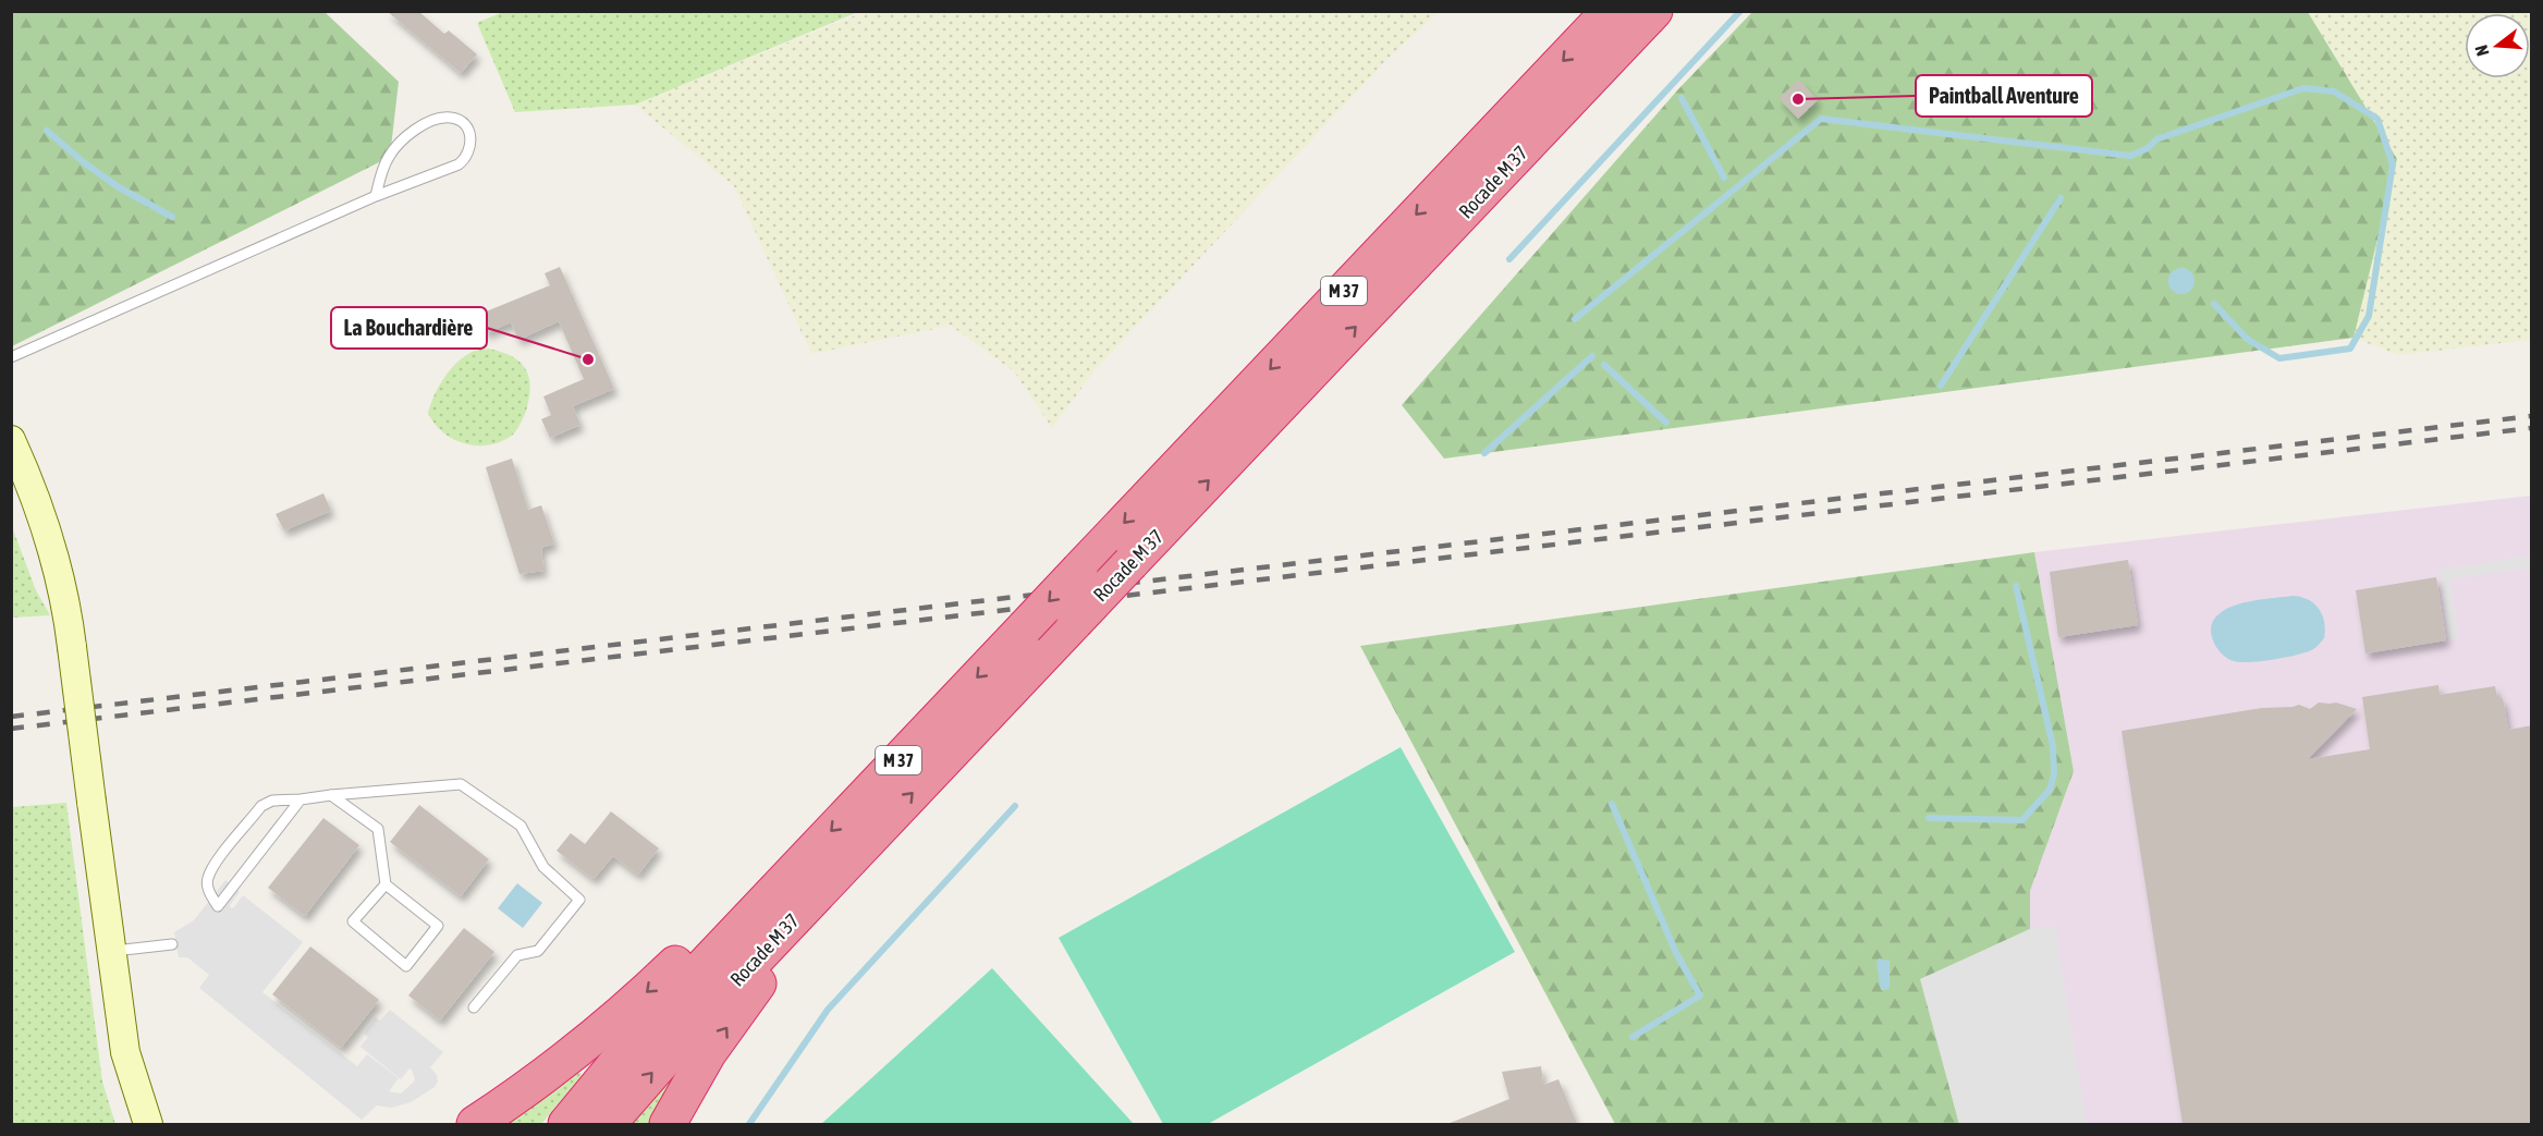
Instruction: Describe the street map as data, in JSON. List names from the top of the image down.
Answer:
{
  "streets": {
    "highway": ["Rocade M 37", "M 37"]
  },
  "places": ["Paintball Aventure", "La Bouchardière"],
  "north": "left"
}
